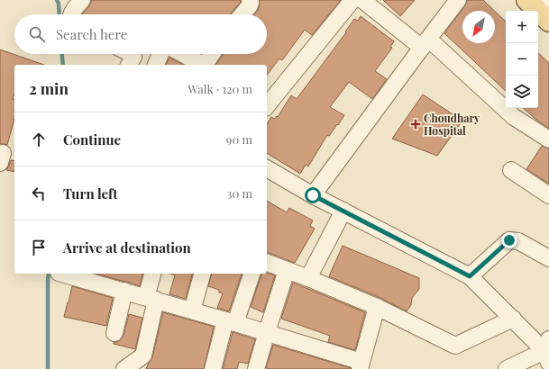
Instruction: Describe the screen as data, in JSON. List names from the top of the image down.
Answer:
{
  "places": {
    "health": ["Choudhary Hospital"]
  },
  "north": "bottom left",
  "page": {
    "map_buttons": ["+", "−"],
    "search": "Search here",
    "heading": ["2 min", "Walk · 120 m"],
    "list": [
      ["Continue", "90 m"],
      ["Turn left", "30 m"],
      "Arrive at destination"
    ]
  }
}
